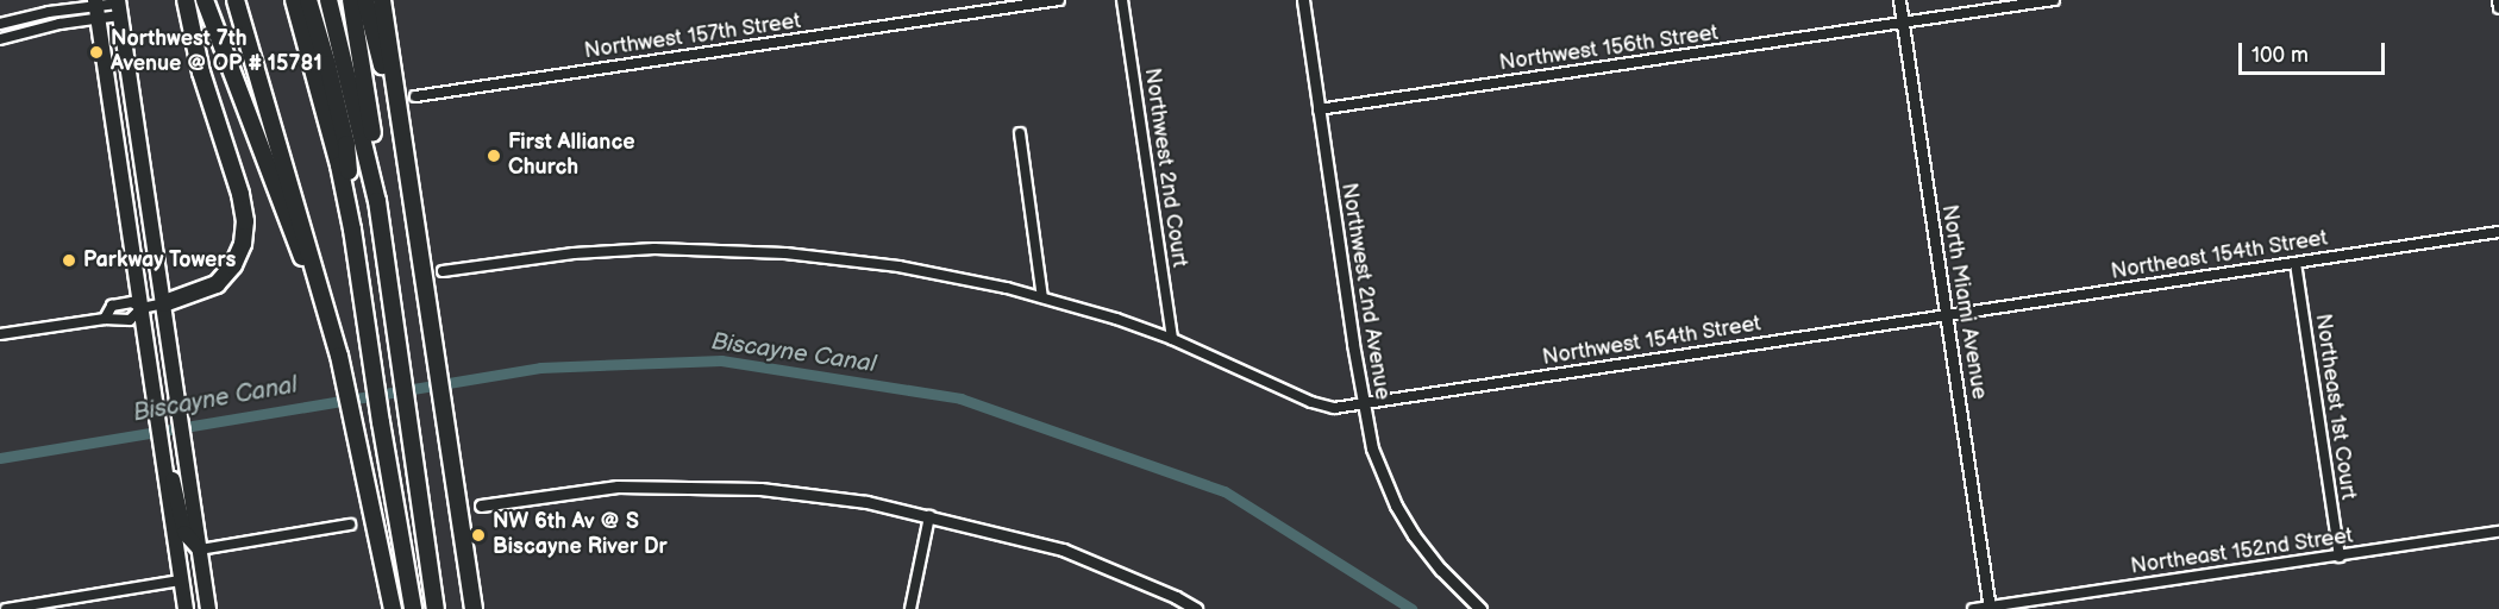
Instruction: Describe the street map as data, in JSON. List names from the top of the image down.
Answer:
{
  "streets": {
    "street": [
      "Northwest 157th Street",
      "Northwest 156th Street",
      "Northwest 2nd Court",
      "Northeast 154th Street",
      "Northwest 2nd Avenue",
      "North Miami Avenue",
      "Northwest 154th Street",
      "Northeast 1st Court",
      "Northeast 152nd Street"
    ]
  },
  "crossings": [
    ["Northwest 156th Street", "Northwest 2nd Avenue"],
    ["Northwest 156th Street", "North Miami Avenue"],
    ["Northwest 2nd Court", "Northwest 154th Street"],
    ["Northeast 154th Street", "North Miami Avenue"],
    ["Northeast 154th Street", "Northwest 154th Street"],
    ["Northeast 154th Street", "Northeast 1st Court"],
    ["Northwest 2nd Avenue", "Northwest 154th Street"],
    ["North Miami Avenue", "Northwest 154th Street"],
    ["North Miami Avenue", "Northeast 152nd Street"],
    ["Northeast 1st Court", "Northeast 152nd Street"]
  ],
  "water": ["Biscayne Canal"],
  "places": [
    "Northwest 7th Avenue @ OP # 15781",
    "First Alliance Church",
    "Parkway Towers",
    "NW 6th Av @ S Biscayne River Dr"
  ],
  "scale_bar": "100 m"
}
